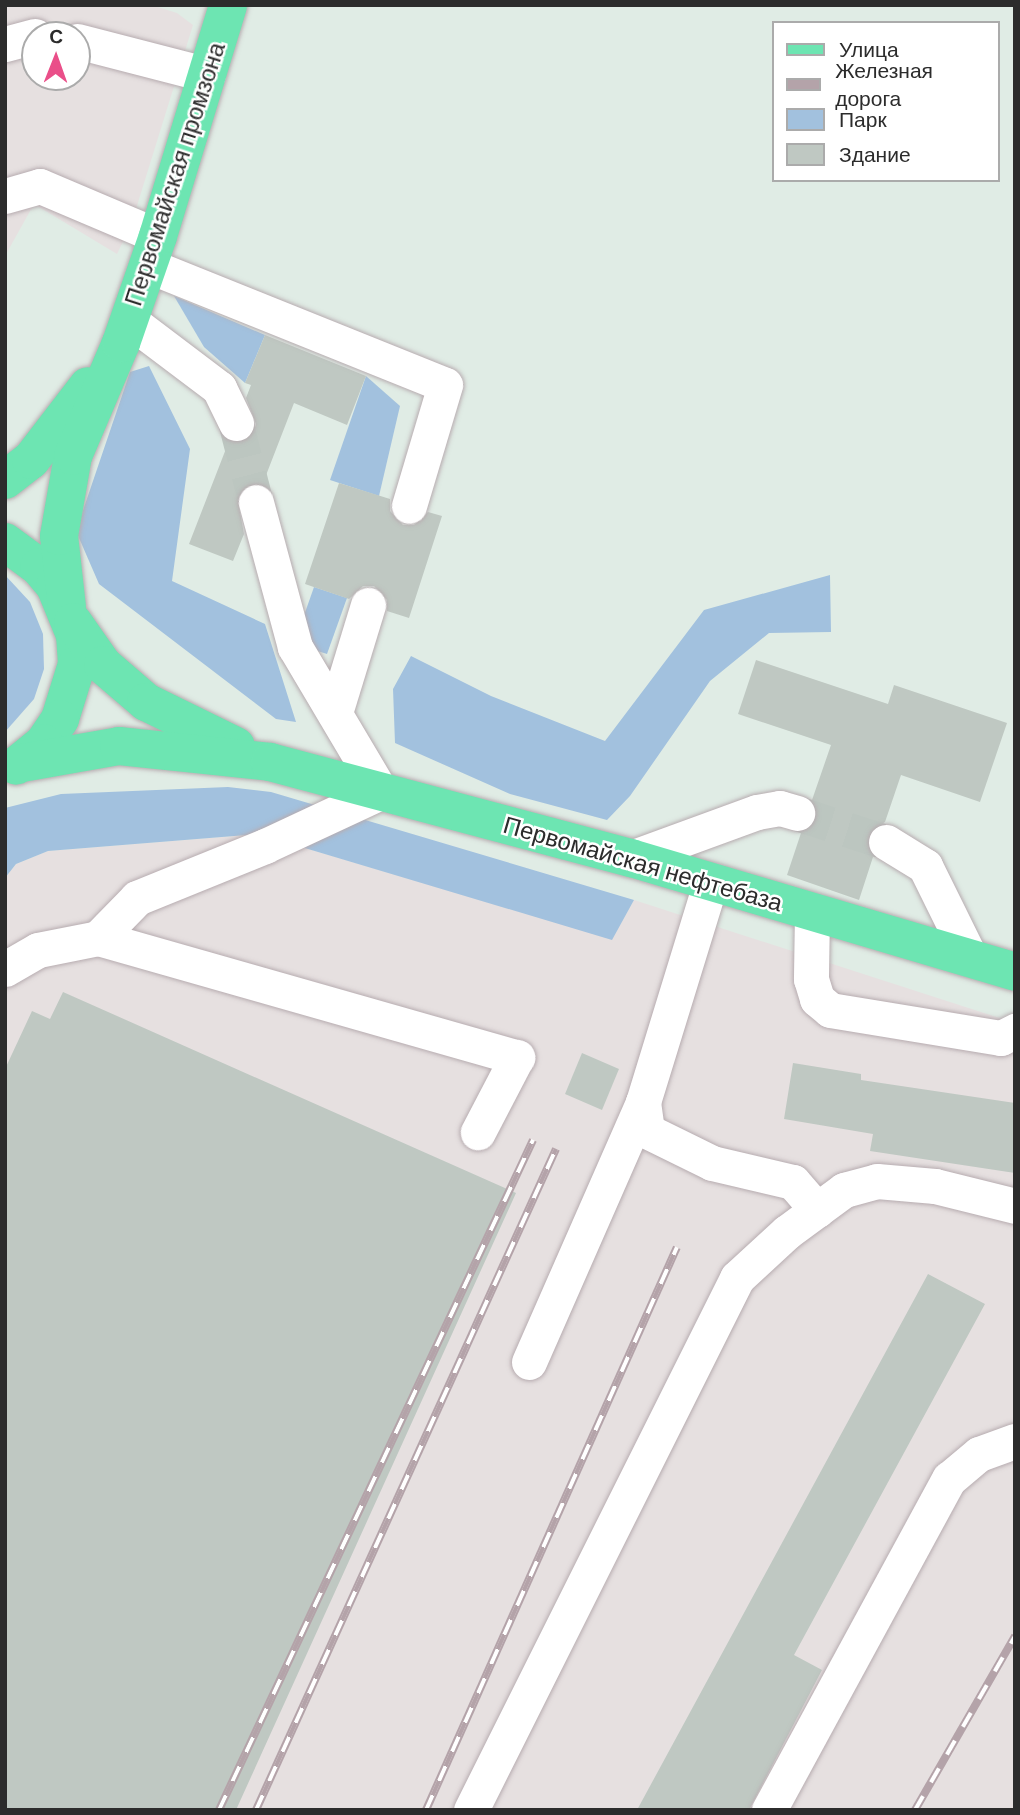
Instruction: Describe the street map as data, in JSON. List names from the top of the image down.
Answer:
{
  "streets": {
    "main road": ["Первомайская промзона", "Первомайская нефтебаза"]
  },
  "legend": [
    "Улица",
    "Железная дорога",
    "Парк",
    "Здание"
  ],
  "north": "top"
}
